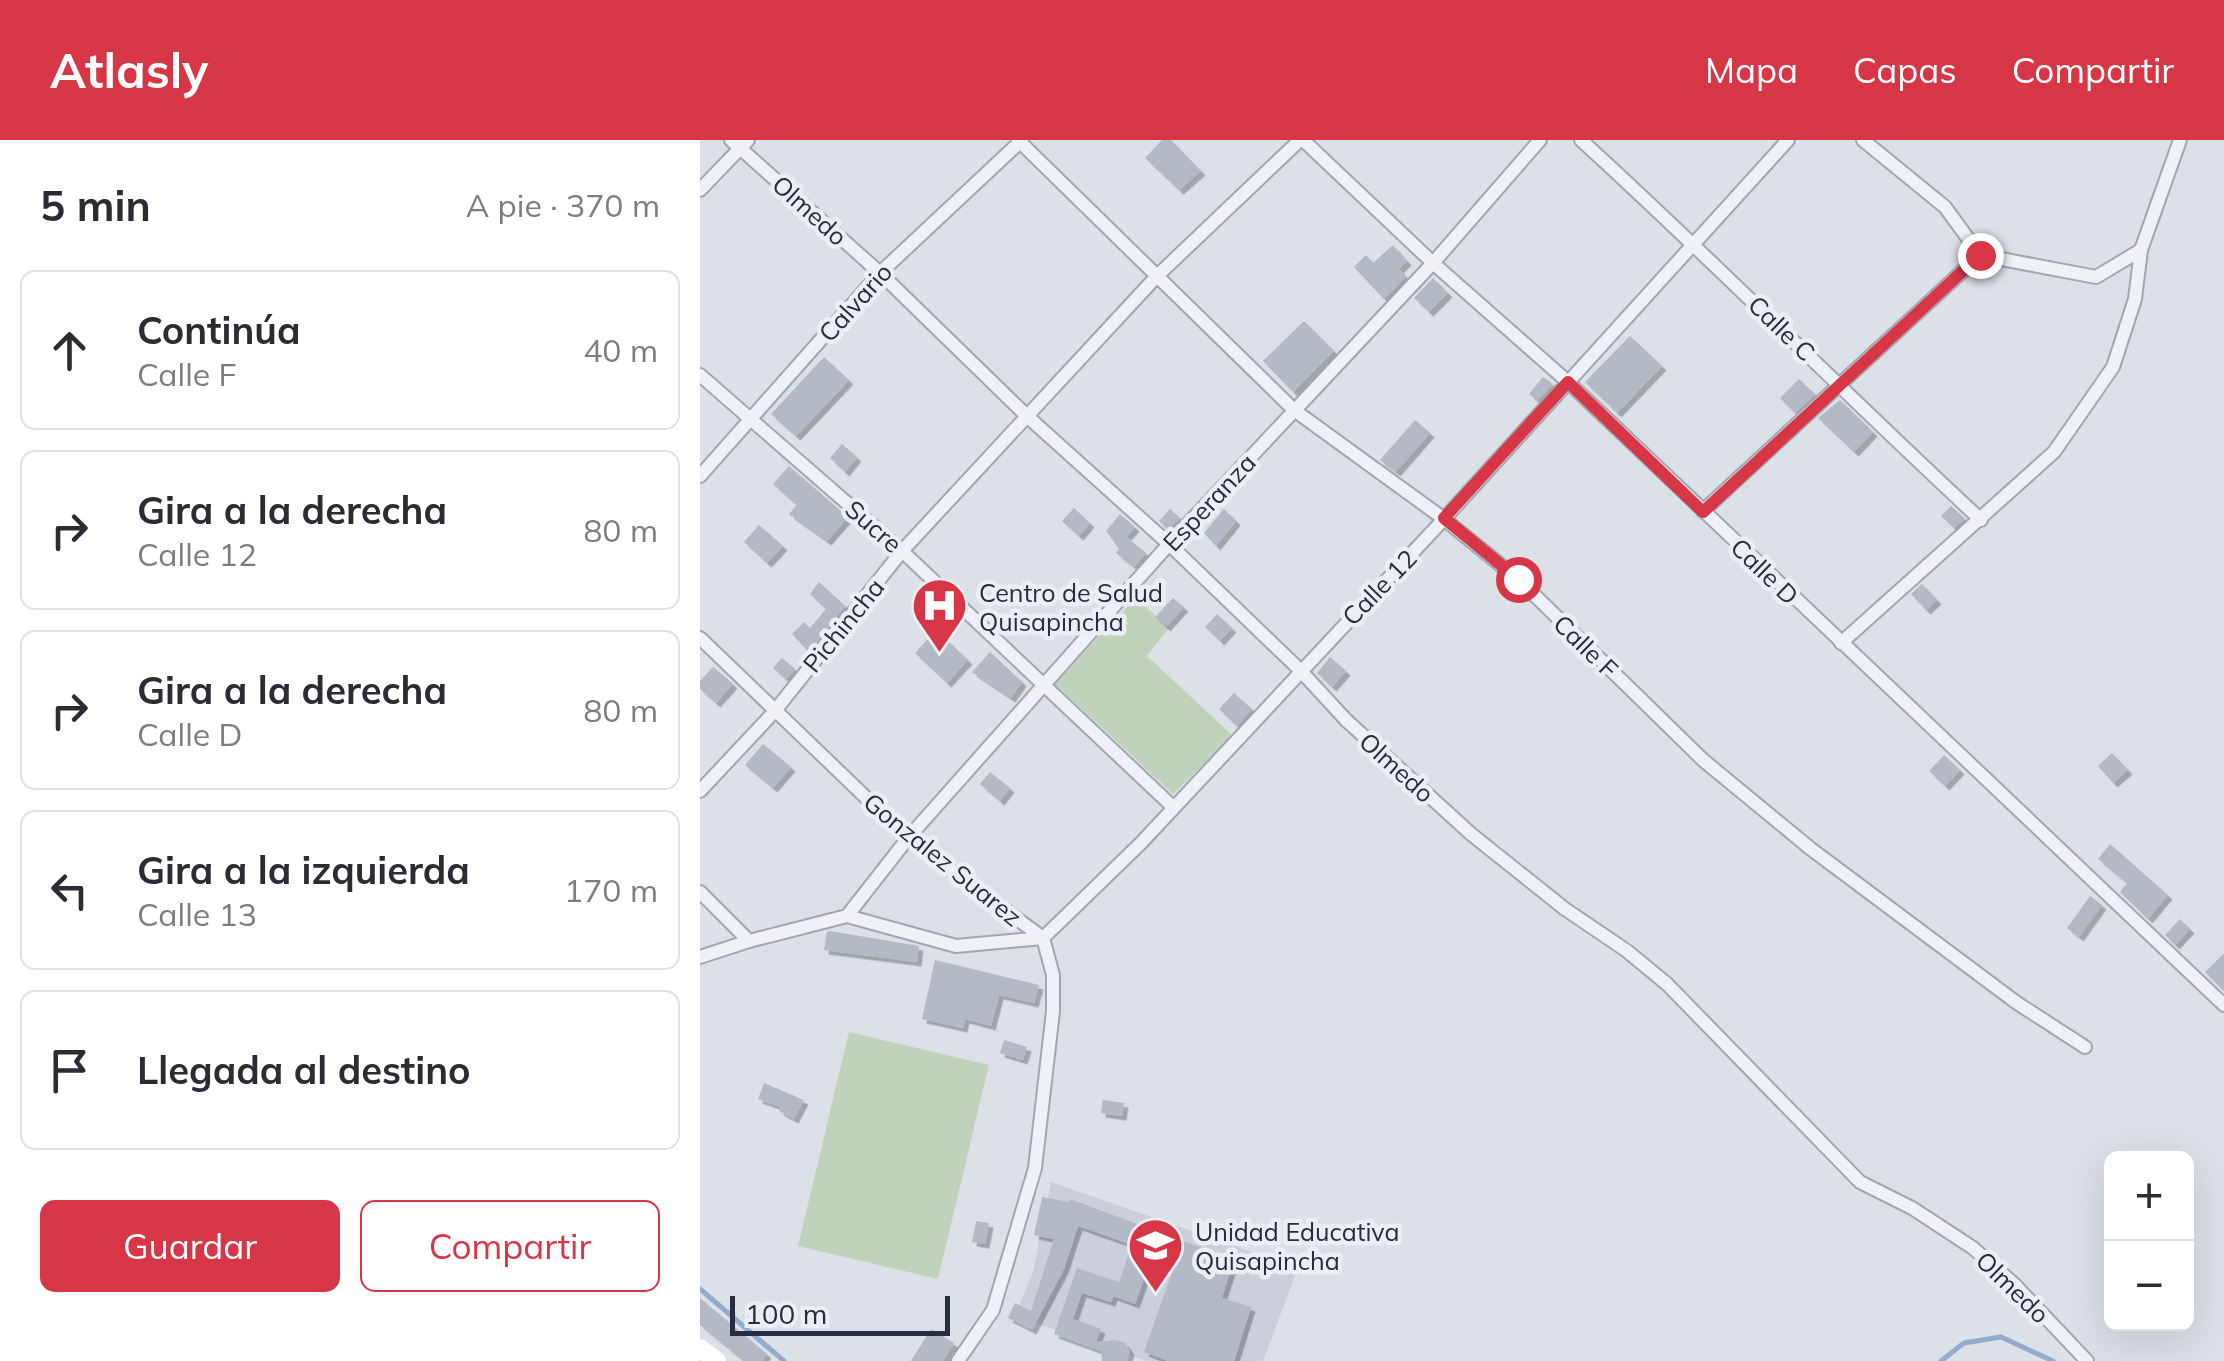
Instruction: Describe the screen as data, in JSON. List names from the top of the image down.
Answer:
{
  "streets": {
    "street": [
      "Olmedo",
      "Calvario",
      "Calle C",
      "Esperanza",
      "Sucre",
      "Calle D",
      "Calle 12",
      "Pichincha",
      "Calle F",
      "Gonzalez Suarez"
    ]
  },
  "crossings": [
    ["Olmedo", "Calvario"],
    ["Olmedo", "Esperanza"],
    ["Olmedo", "Calle 12"],
    ["Olmedo", "Pichincha"],
    ["Calvario", "Sucre"],
    ["Calvario", "Calle F"],
    ["Calle C", "Calle 12"],
    ["Esperanza", "Sucre"],
    ["Esperanza", "Calle D"],
    ["Esperanza", "Calle F"],
    ["Esperanza", "Gonzalez Suarez"],
    ["Sucre", "Calle 12"],
    ["Sucre", "Pichincha"],
    ["Calle D", "Calle 12"],
    ["Calle D", "Pichincha"],
    ["Calle 12", "Calle F"],
    ["Calle 12", "Gonzalez Suarez"],
    ["Pichincha", "Calle F"],
    ["Pichincha", "Gonzalez Suarez"]
  ],
  "places": {
    "hospital": ["Centro de Salud Quisapincha"],
    "school or university": ["Unidad Educativa Quisapincha"]
  },
  "scale_bar": "100 m",
  "page": {
    "header": "Atlasly",
    "nav": ["Mapa", "Capas", "Compartir"],
    "heading": ["5 min", "A pie · 370 m"],
    "list": [
      ["Continúa", "Calle F", "40 m"],
      ["Gira a la derecha", "Calle 12", "80 m"],
      ["Gira a la derecha", "Calle D", "80 m"],
      ["Gira a la izquierda", "Calle 13", "170 m"],
      "Llegada al destino"
    ],
    "map_buttons": ["+", "−"],
    "buttons": ["Guardar", "Compartir"],
    "scale": "100 m"
  }
}
